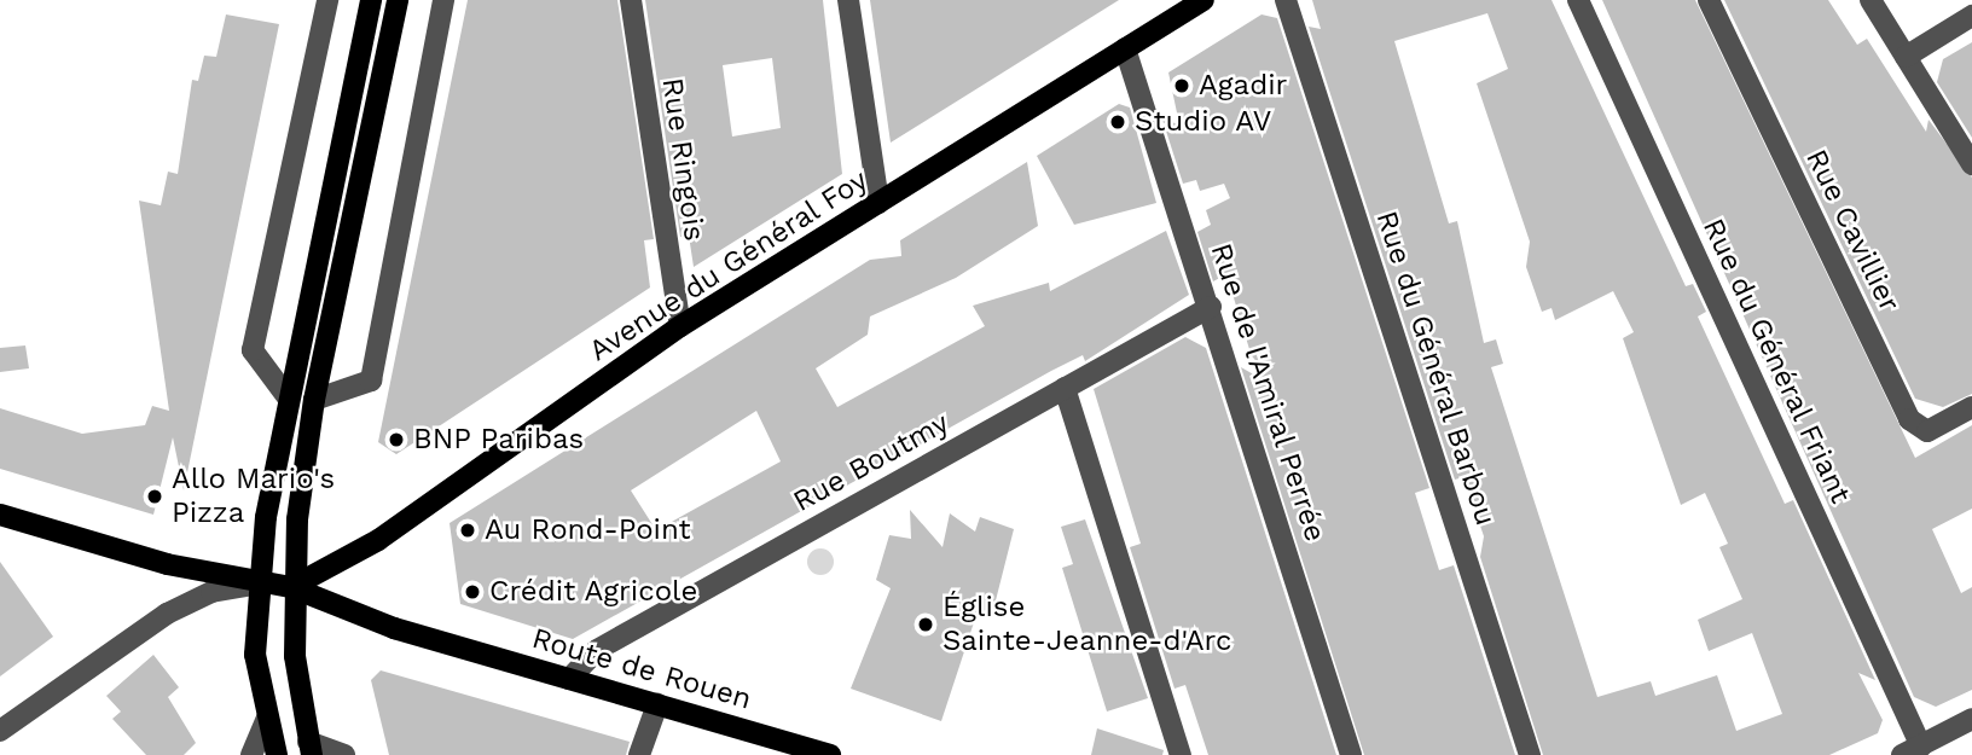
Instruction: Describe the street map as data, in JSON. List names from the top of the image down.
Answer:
{
  "streets": {
    "main road": ["Avenue du Général Foy", "Route de Rouen"],
    "street": [
      "Rue Ringois",
      "Rue Cavillier",
      "Rue du Général Friant",
      "Rue du Général Barbou",
      "Rue de l'Amiral Perrée",
      "Rue Boutmy"
    ]
  },
  "crossings": [
    ["Rue Ringois", "Avenue du Général Foy"],
    ["Avenue du Général Foy", "Rue de l'Amiral Perrée"],
    ["Avenue du Général Foy", "Route de Rouen"],
    ["Rue de l'Amiral Perrée", "Rue Boutmy"],
    ["Rue Boutmy", "Route de Rouen"]
  ],
  "places": [
    "Agadir",
    "Studio AV",
    "BNP Paribas",
    "Allo Mario's Pizza",
    "Au Rond-Point",
    "Crédit Agricole",
    "Église Sainte-Jeanne-d'Arc"
  ]
}
